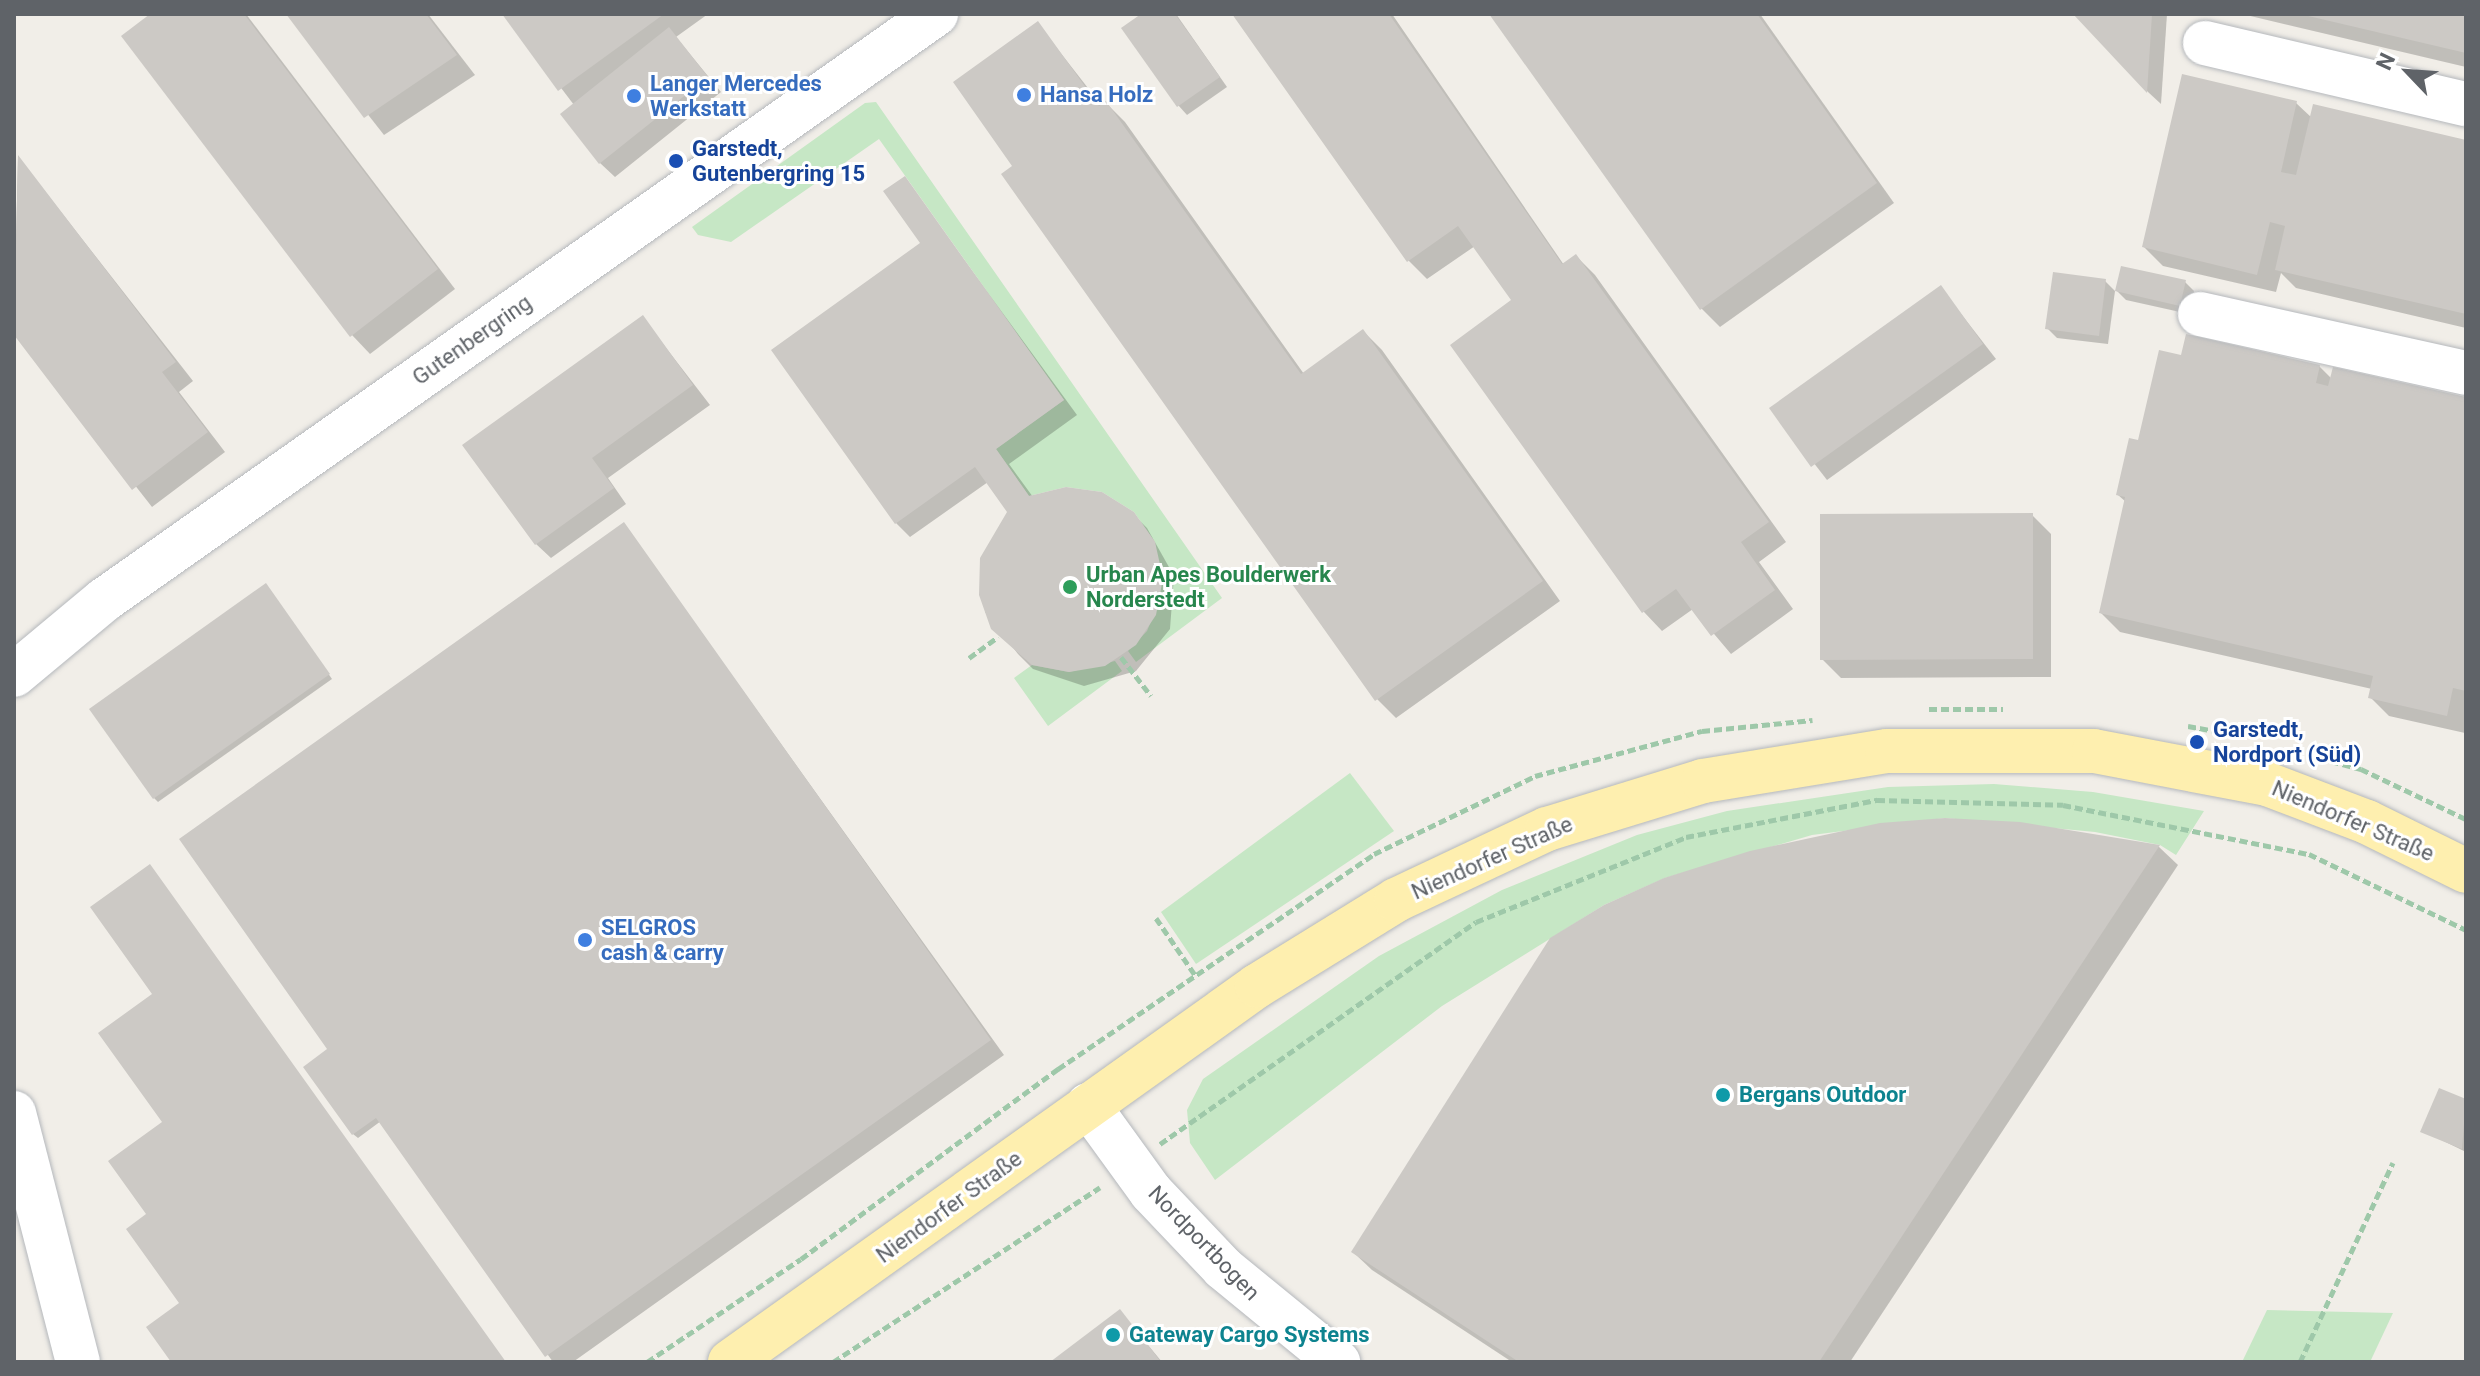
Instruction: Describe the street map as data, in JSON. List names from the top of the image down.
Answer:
{
  "streets": {
    "main road": ["Niendorfer Straße"],
    "street": ["Gutenbergring", "Nordportbogen"]
  },
  "crossings": [
    ["Niendorfer Straße", "Nordportbogen"]
  ],
  "places": [
    "Hansa Holz",
    "Langer Mercedes Werkstatt",
    "Garstedt, Gutenbergring 15",
    "Urban Apes Boulderwerk Norderstedt",
    "Garstedt, Nordport (Süd)",
    "SELGROS cash & carry",
    "Bergans Outdoor",
    "Gateway Cargo Systems"
  ],
  "north": "top left"
}
